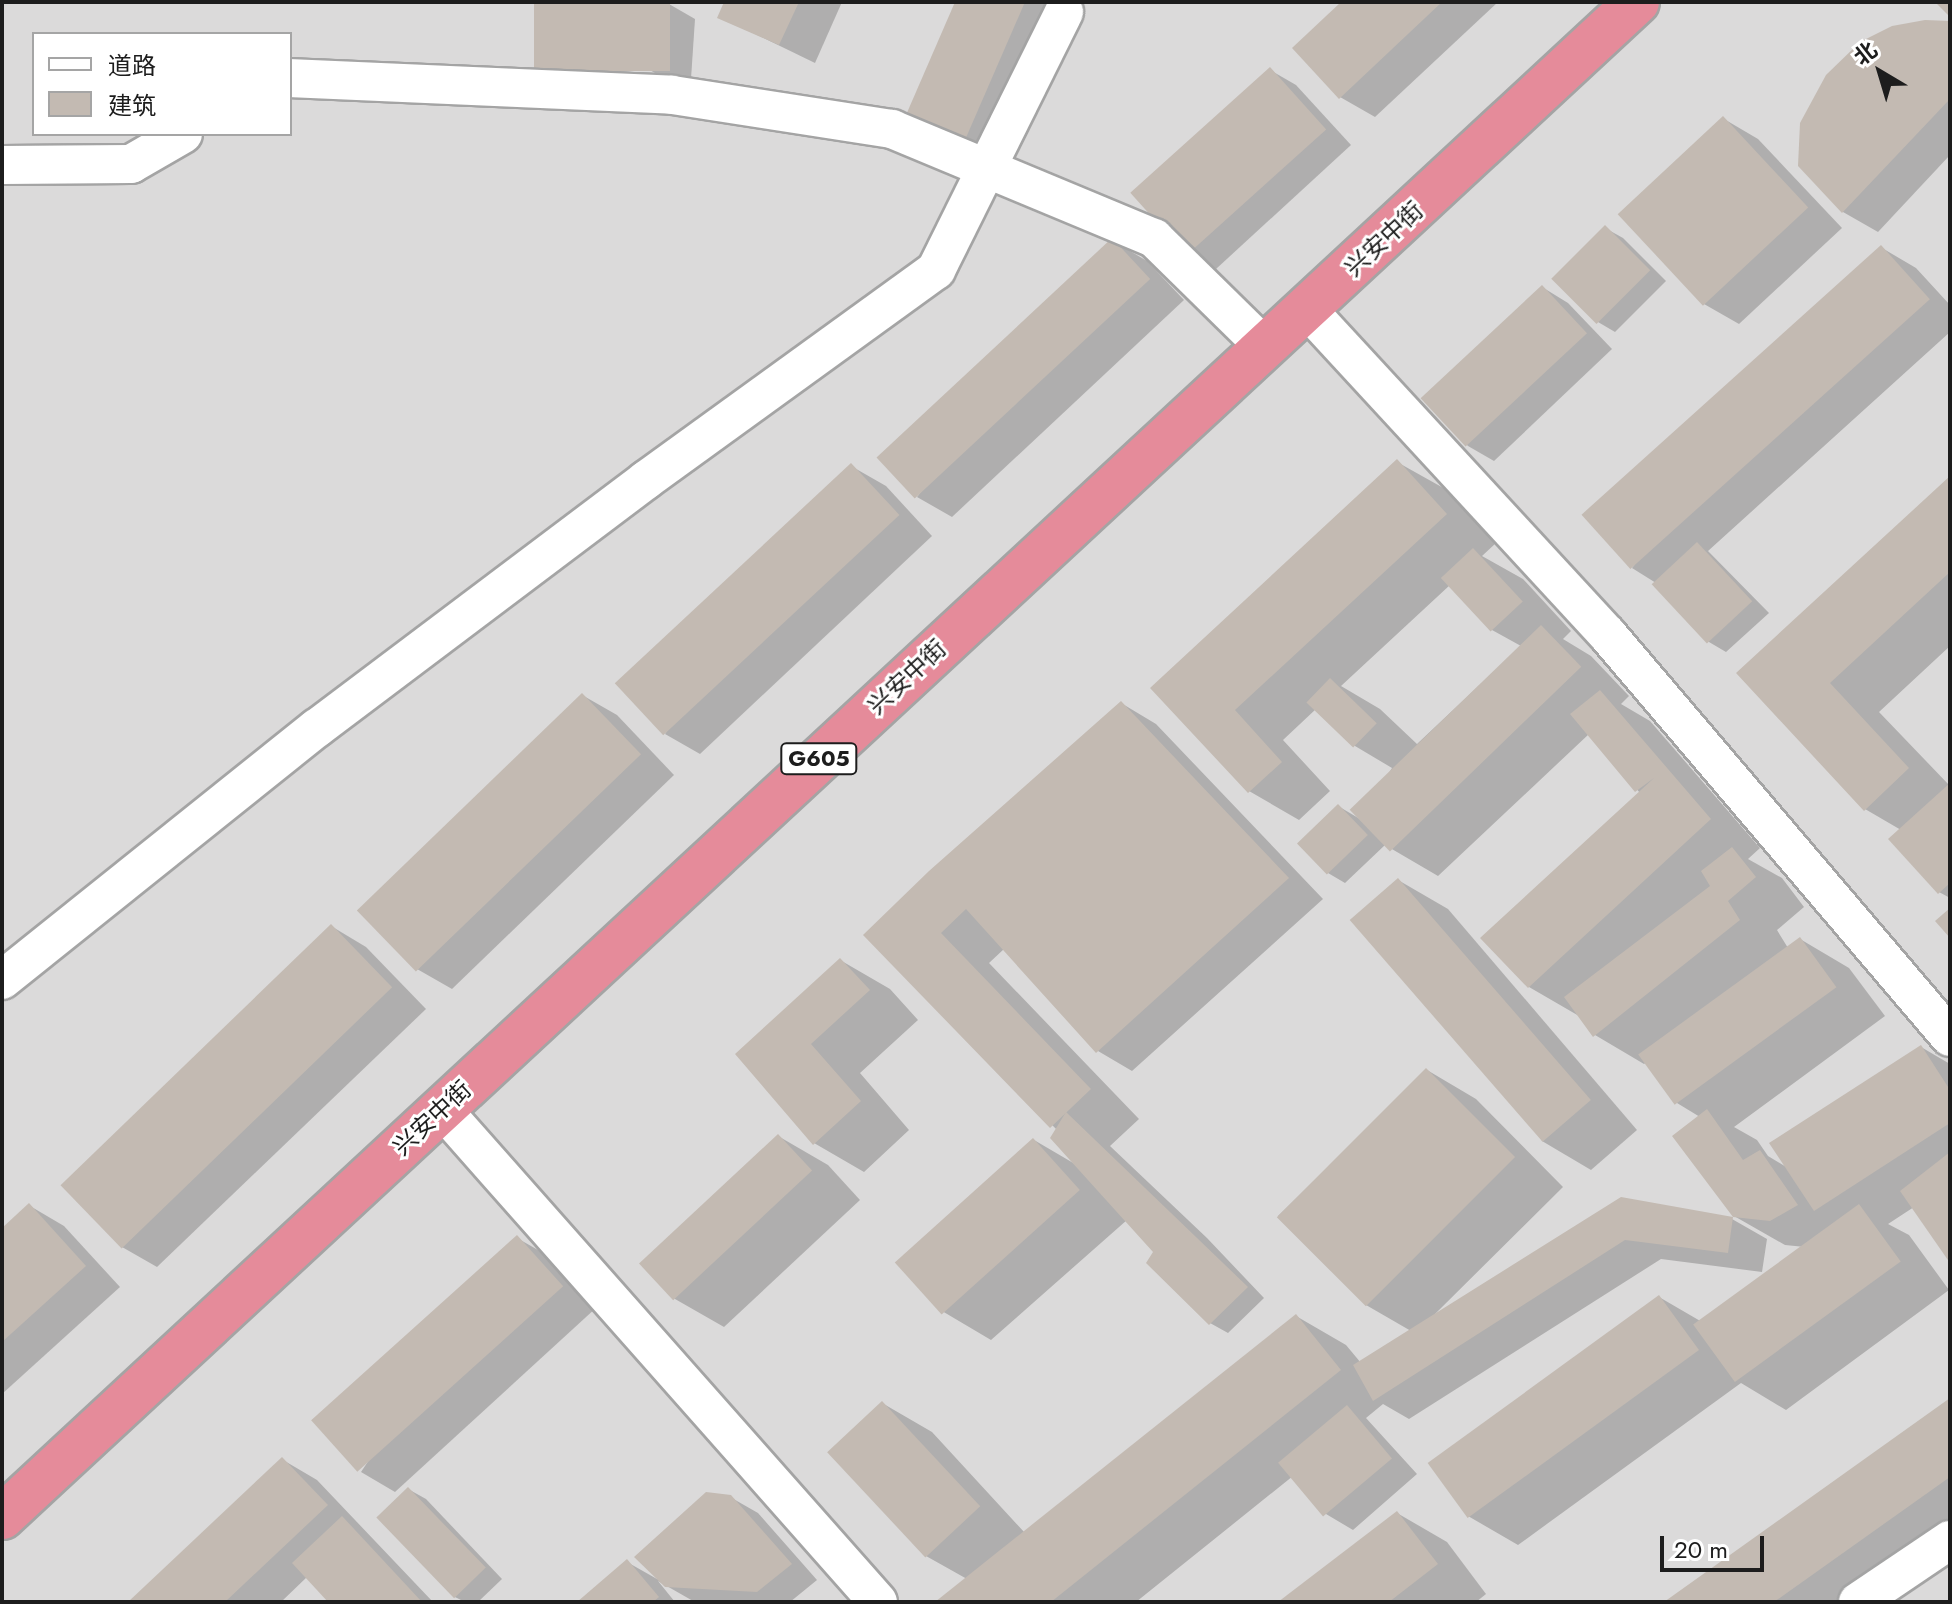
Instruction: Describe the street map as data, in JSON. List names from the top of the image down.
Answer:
{
  "streets": {
    "highway": ["兴安中街", "G605"]
  },
  "legend": ["道路", "建筑"],
  "scale_bar": "20 m",
  "north": "top left"
}
